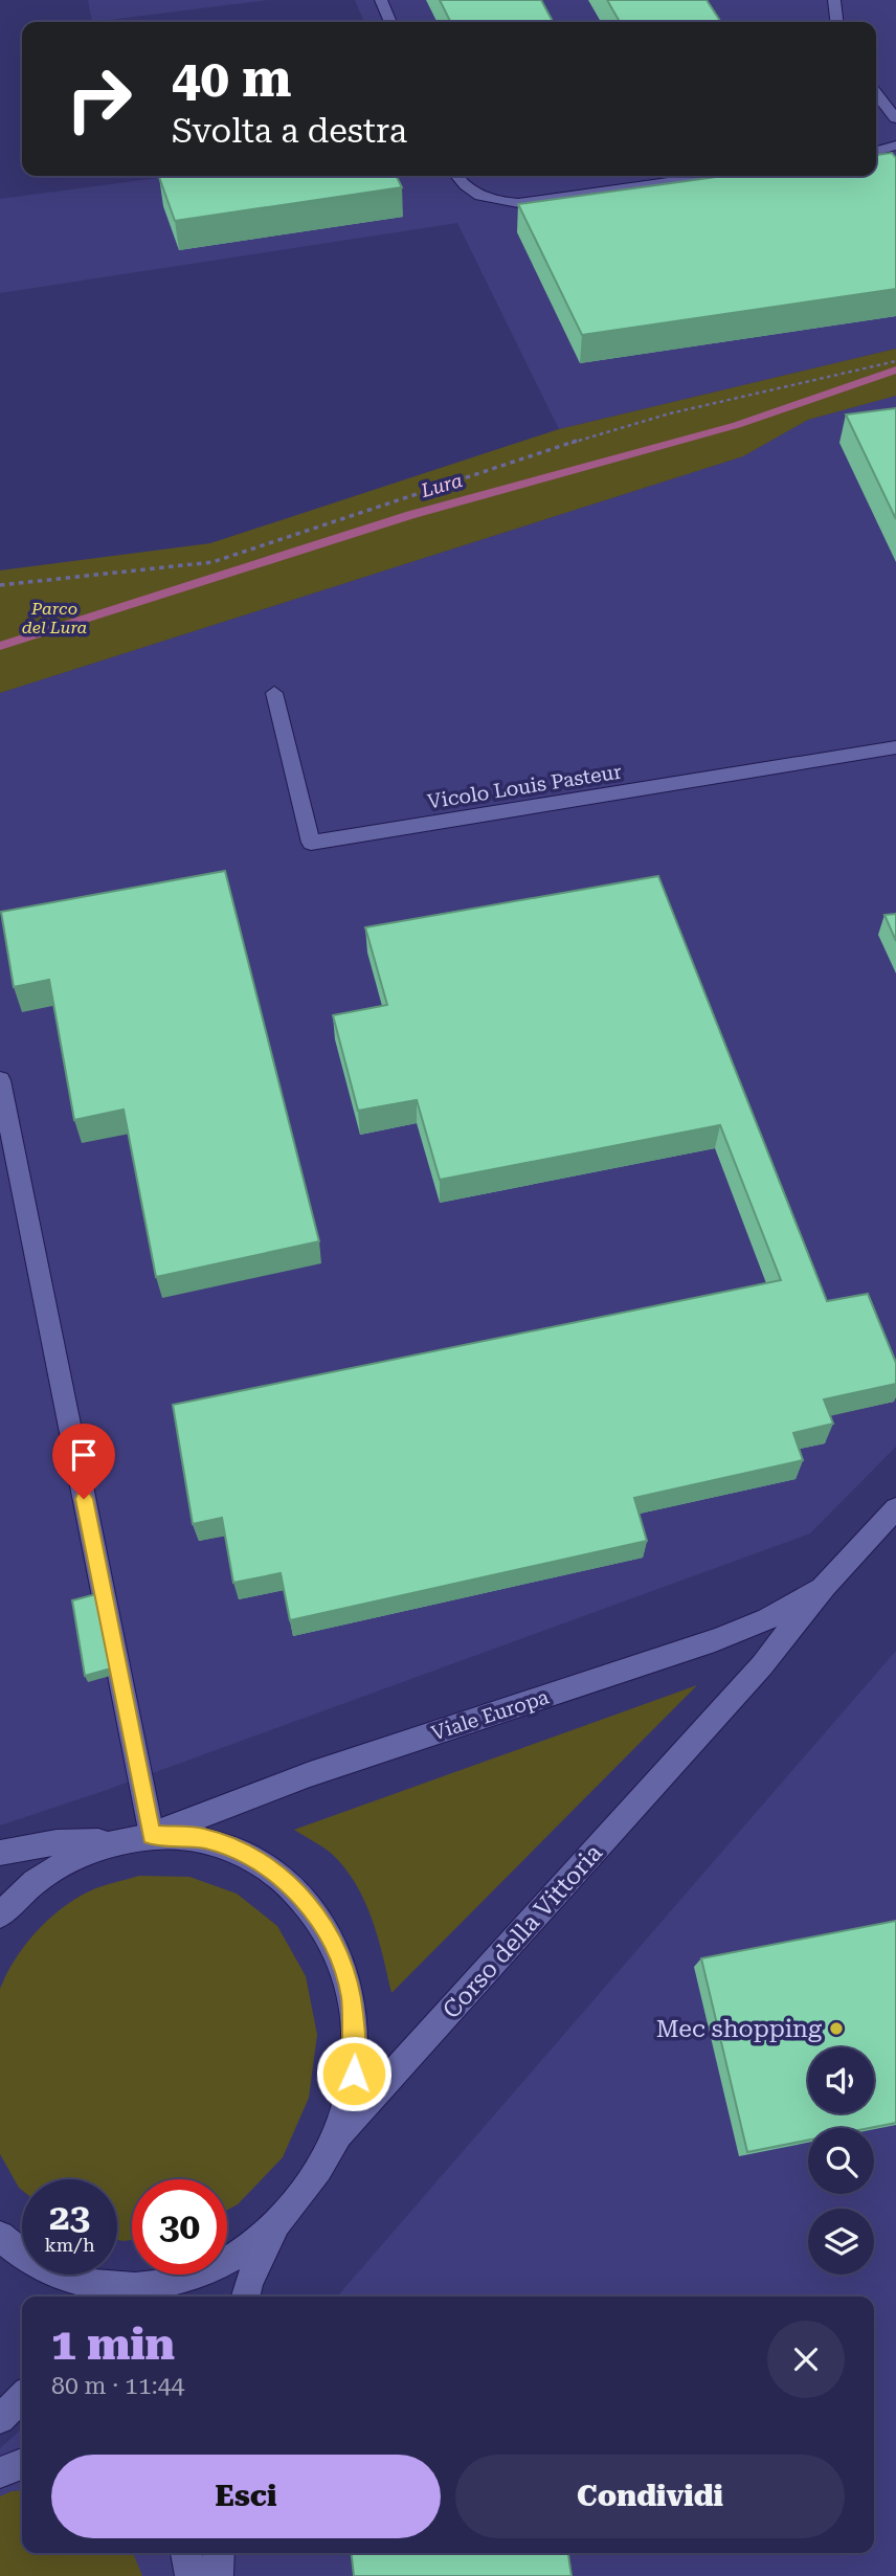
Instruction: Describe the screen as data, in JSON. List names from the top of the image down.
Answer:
{
  "streets": {
    "street": ["Vicolo Louis Pasteur", "Viale Europa", "Corso della Vittoria"]
  },
  "crossings": [
    ["Viale Europa", "Corso della Vittoria"]
  ],
  "water": ["Lura"],
  "parks": ["Parco del Lura"],
  "places": ["Mec shopping"],
  "page": {
    "turn": ["40 m", "Svolta a destra"],
    "speed": "23 km/h",
    "limit": "30",
    "heading": ["1 min", "80 m · 11:44"],
    "buttons": ["Esci", "Condividi"]
  }
}
